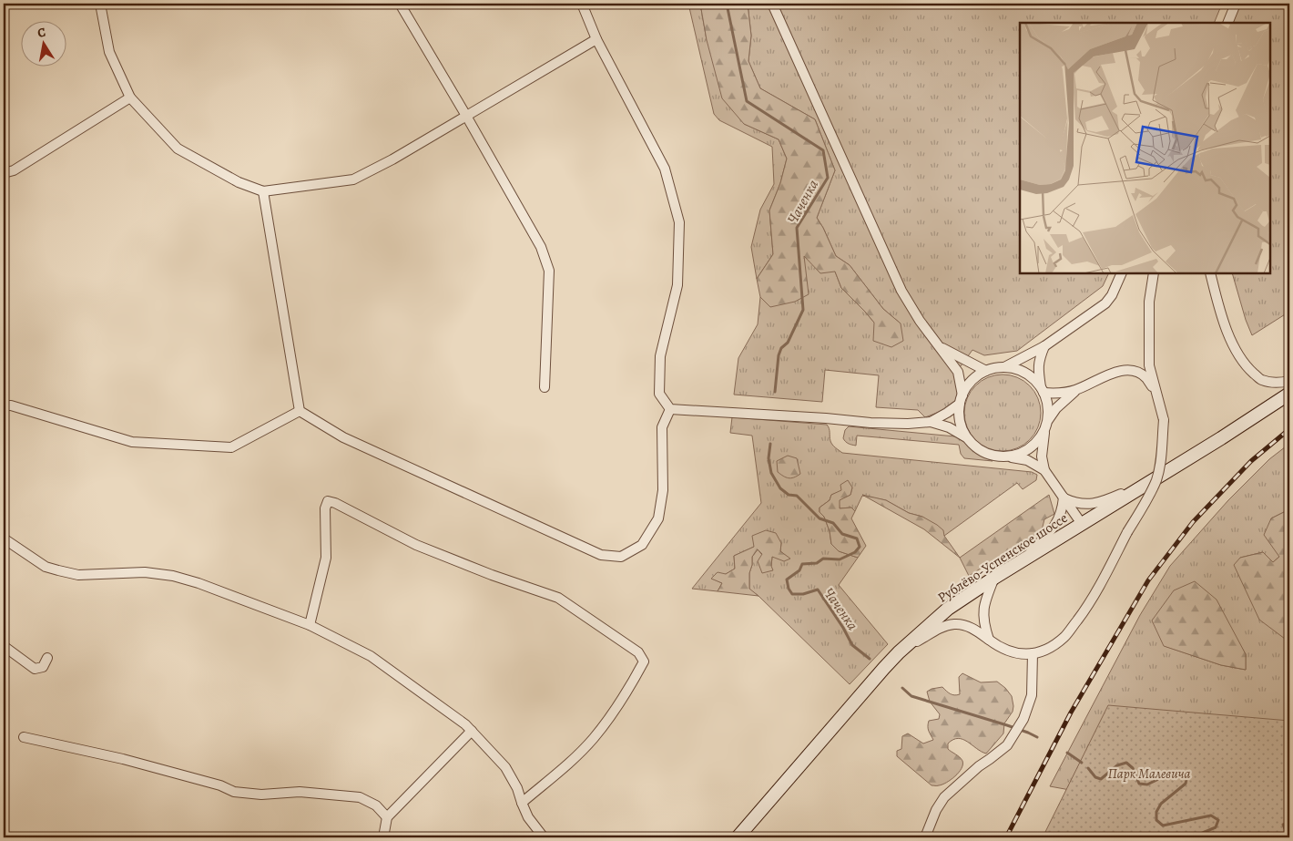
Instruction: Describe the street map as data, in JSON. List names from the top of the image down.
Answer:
{
  "streets": {
    "main road": ["Рублёво-Успенское шоссе"]
  },
  "water": ["Чаченка"],
  "parks": ["Парк Малевича"],
  "north": "top"
}
